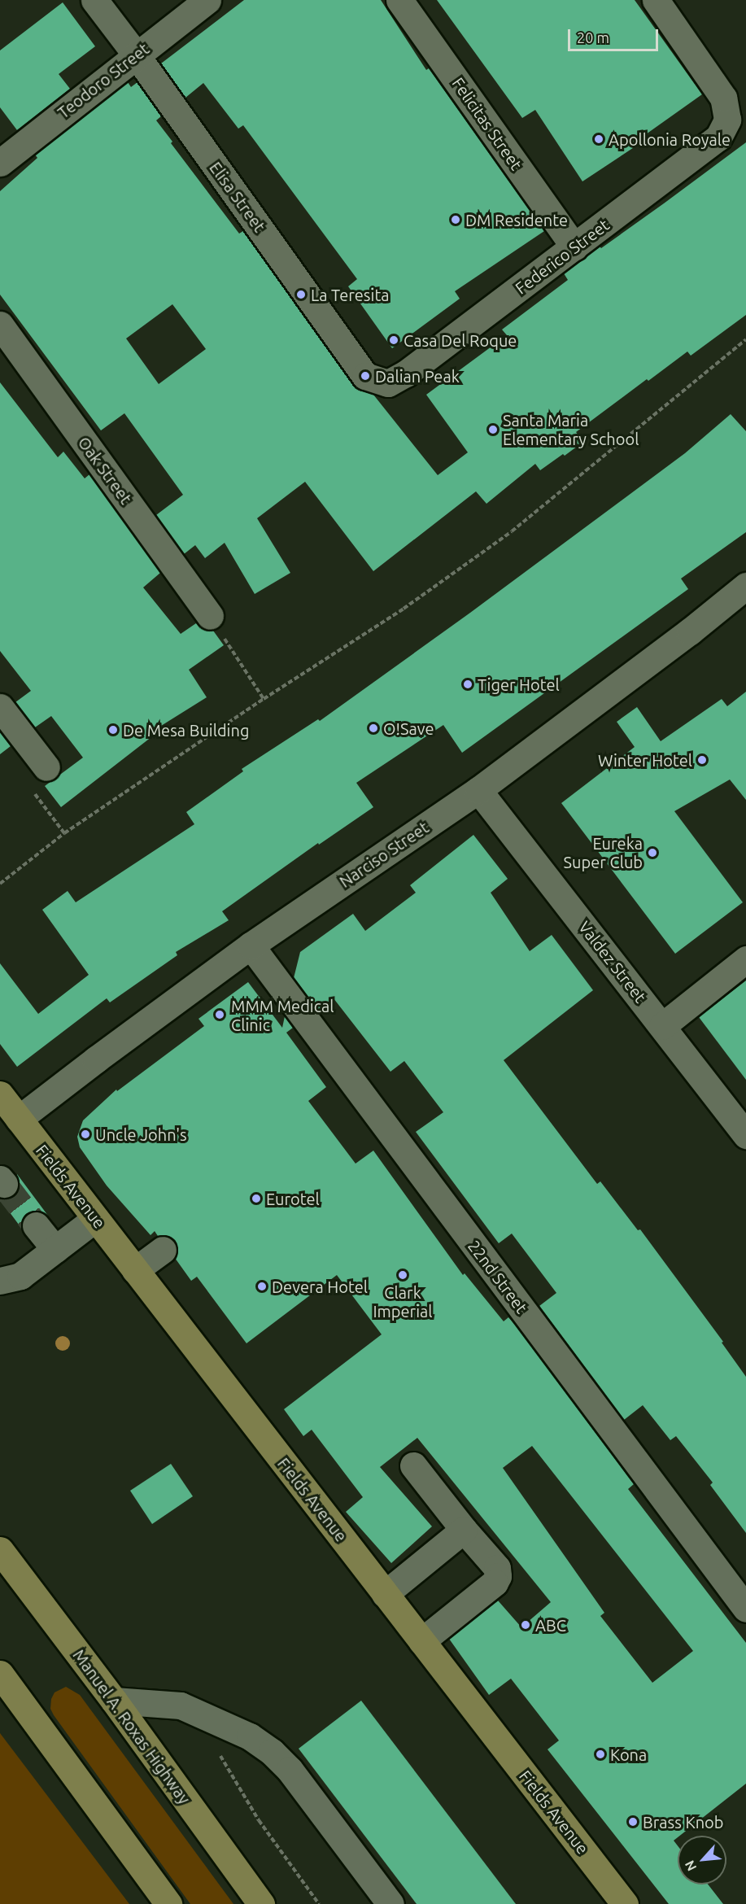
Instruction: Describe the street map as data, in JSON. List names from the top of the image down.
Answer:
{
  "streets": {
    "main road": ["Fields Avenue", "Manuel A. Roxas Highway"],
    "street": [
      "Teodoro Street",
      "Felicitas Street",
      "Elisa Street",
      "Federico Street",
      "Oak Street",
      "Narciso Street",
      "Valdez Street",
      "22nd Street"
    ]
  },
  "crossings": [
    ["Teodoro Street", "Elisa Street"],
    ["Felicitas Street", "Federico Street"],
    ["Elisa Street", "Federico Street"],
    ["Narciso Street", "Valdez Street"],
    ["Narciso Street", "Fields Avenue"],
    ["Narciso Street", "22nd Street"]
  ],
  "places": [
    "Apollonia Royale",
    "DM Residente",
    "La Teresita",
    "Casa Del Roque",
    "Dalian Peak",
    "Santa Maria Elementary School",
    "Tiger Hotel",
    "O!Save",
    "De Mesa Building",
    "Winter Hotel",
    "Eureka Super Club",
    "MMM Medical Clinic",
    "Uncle John's",
    "Eurotel",
    "Clark Imperial",
    "Devera Hotel",
    "ABC",
    "Kona",
    "Brass Knob"
  ],
  "scale_bar": "20 m",
  "north": "bottom left"
}
